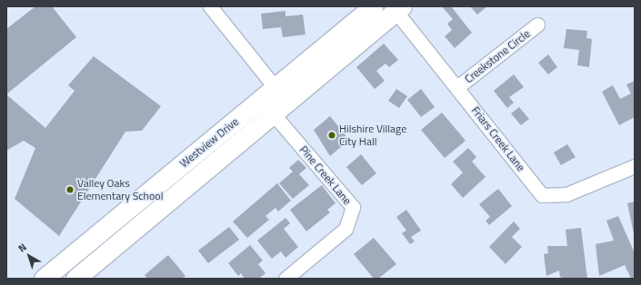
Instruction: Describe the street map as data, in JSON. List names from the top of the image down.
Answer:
{
  "streets": {
    "main road": ["Westview Drive"],
    "street": ["Creekstone Circle", "Friars Creek Lane", "Pine Creek Lane"]
  },
  "crossings": [
    ["Creekstone Circle", "Friars Creek Lane"],
    ["Friars Creek Lane", "Westview Drive"],
    ["Westview Drive", "Pine Creek Lane"]
  ],
  "places": ["Hilshire Village City Hall", "Valley Oaks Elementary School"],
  "north": "top left"
}
